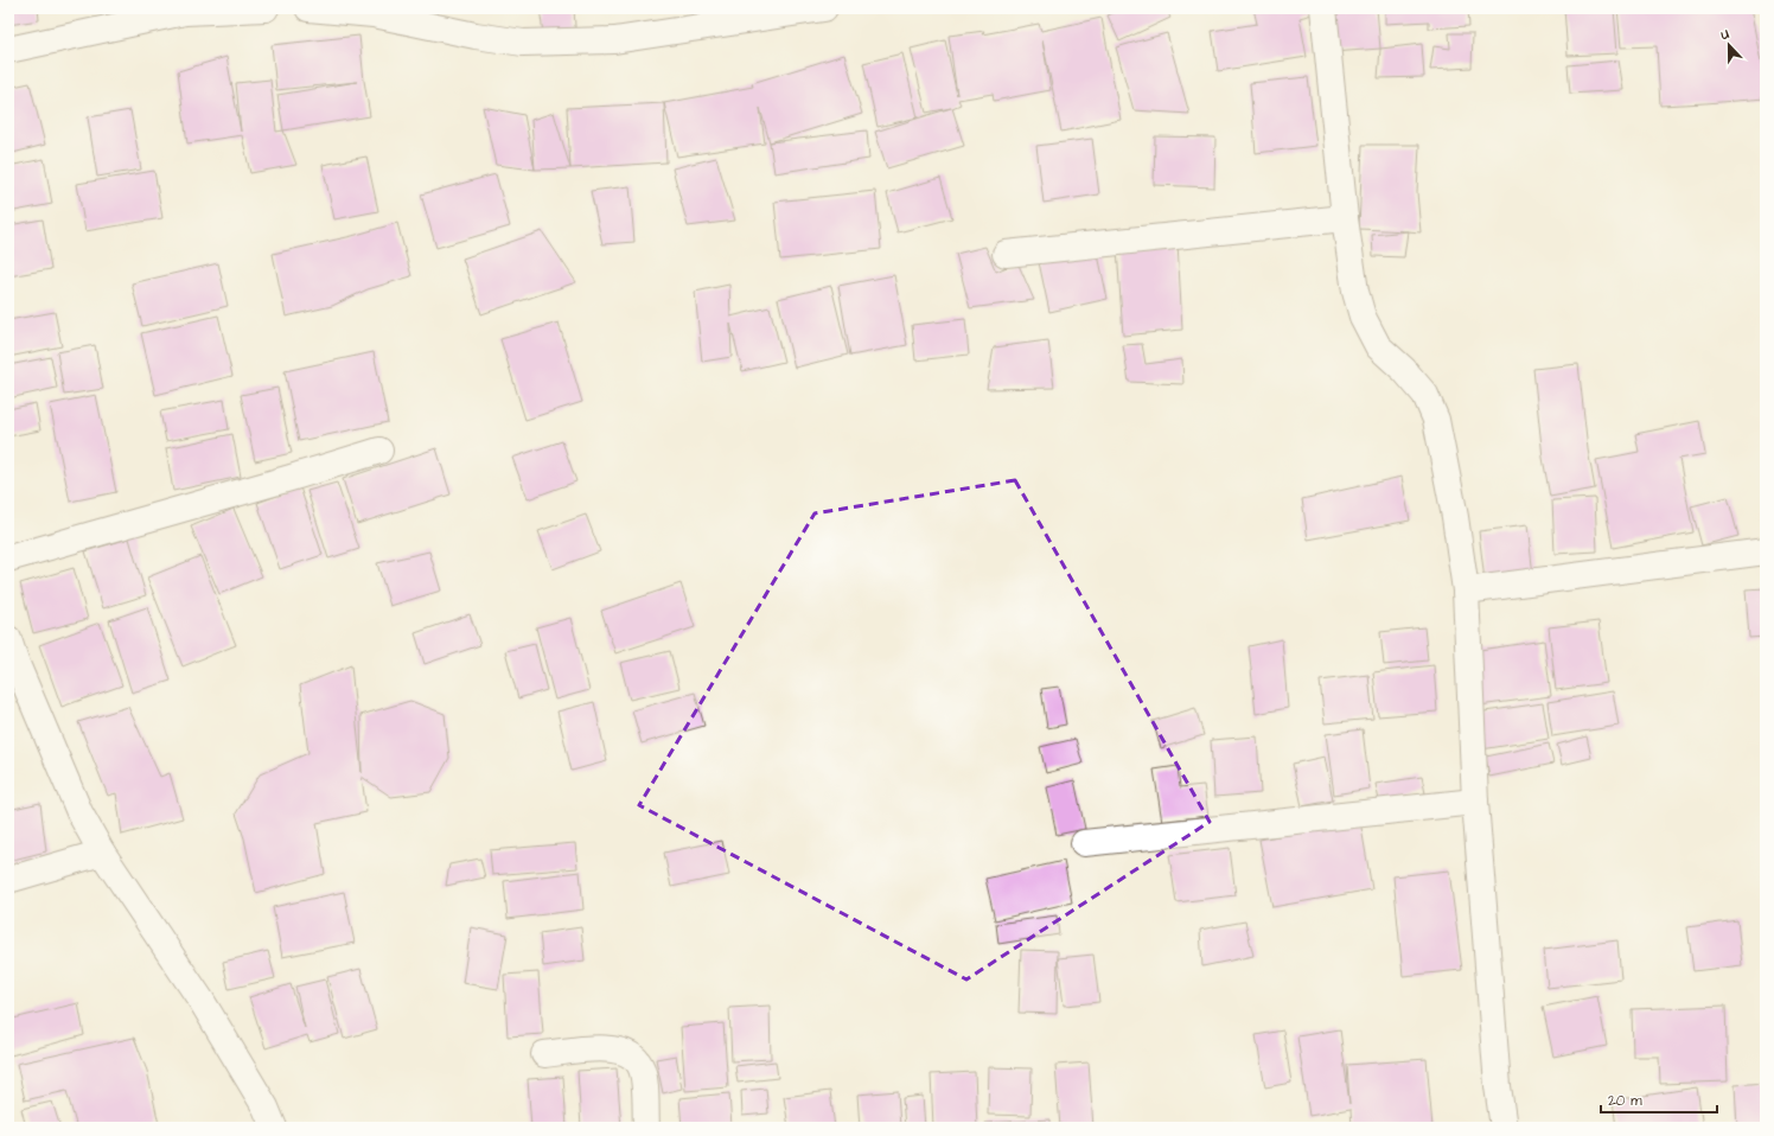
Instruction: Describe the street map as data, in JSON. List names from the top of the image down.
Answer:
{
  "scale_bar": "20 m",
  "north": "top"
}
